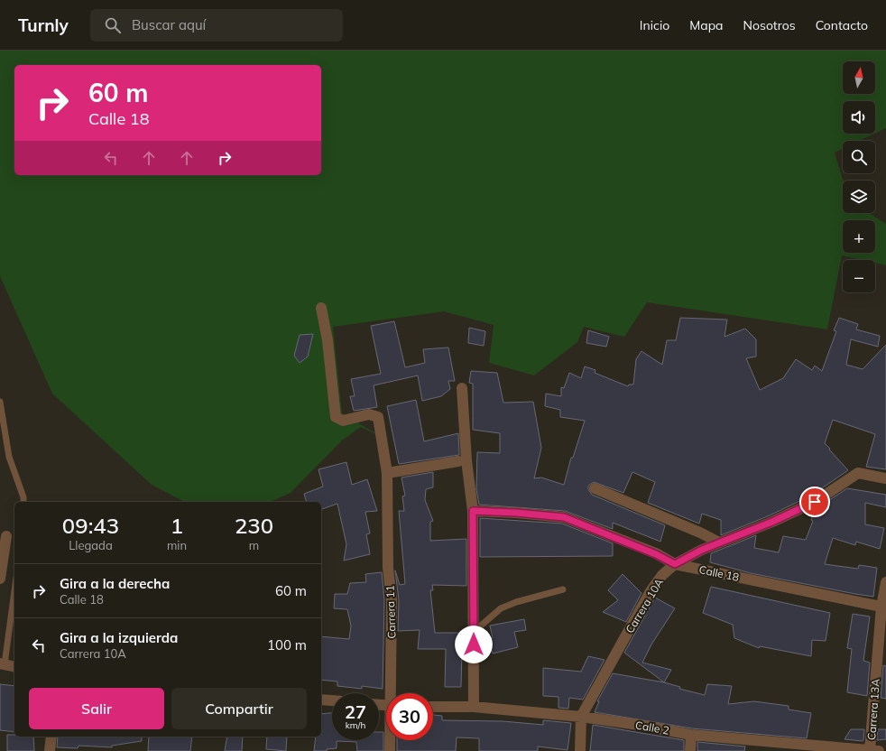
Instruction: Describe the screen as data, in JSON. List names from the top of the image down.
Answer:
{
  "streets": {
    "street": [
      "Calle 18",
      "Carrera 10A",
      "Carrera 11",
      "Carrera 13A",
      "Calle 2"
    ]
  },
  "crossings": [
    ["Calle 18", "Carrera 10A"],
    ["Calle 18", "Carrera 13A"],
    ["Carrera 10A", "Calle 2"],
    ["Carrera 13A", "Calle 2"]
  ],
  "north": "top",
  "page": {
    "header": "Turnly",
    "search": "Buscar aquí",
    "nav": [
      "Inicio",
      "Mapa",
      "Nosotros",
      "Contacto"
    ],
    "map_buttons": ["+", "−"],
    "turn": ["60 m", "Calle 18"],
    "eta": [
      "09:43",
      "Llegada",
      "1",
      "min",
      "230",
      "m"
    ],
    "list": [
      {
        "name": "Gira a la derecha",
        "note": "Calle 18",
        "value": "60 m"
      },
      {
        "name": "Gira a la izquierda",
        "note": "Carrera 10A",
        "value": "100 m"
      }
    ],
    "buttons": ["Salir", "Compartir"],
    "speed": "27 km/h",
    "limit": "30"
  }
}
